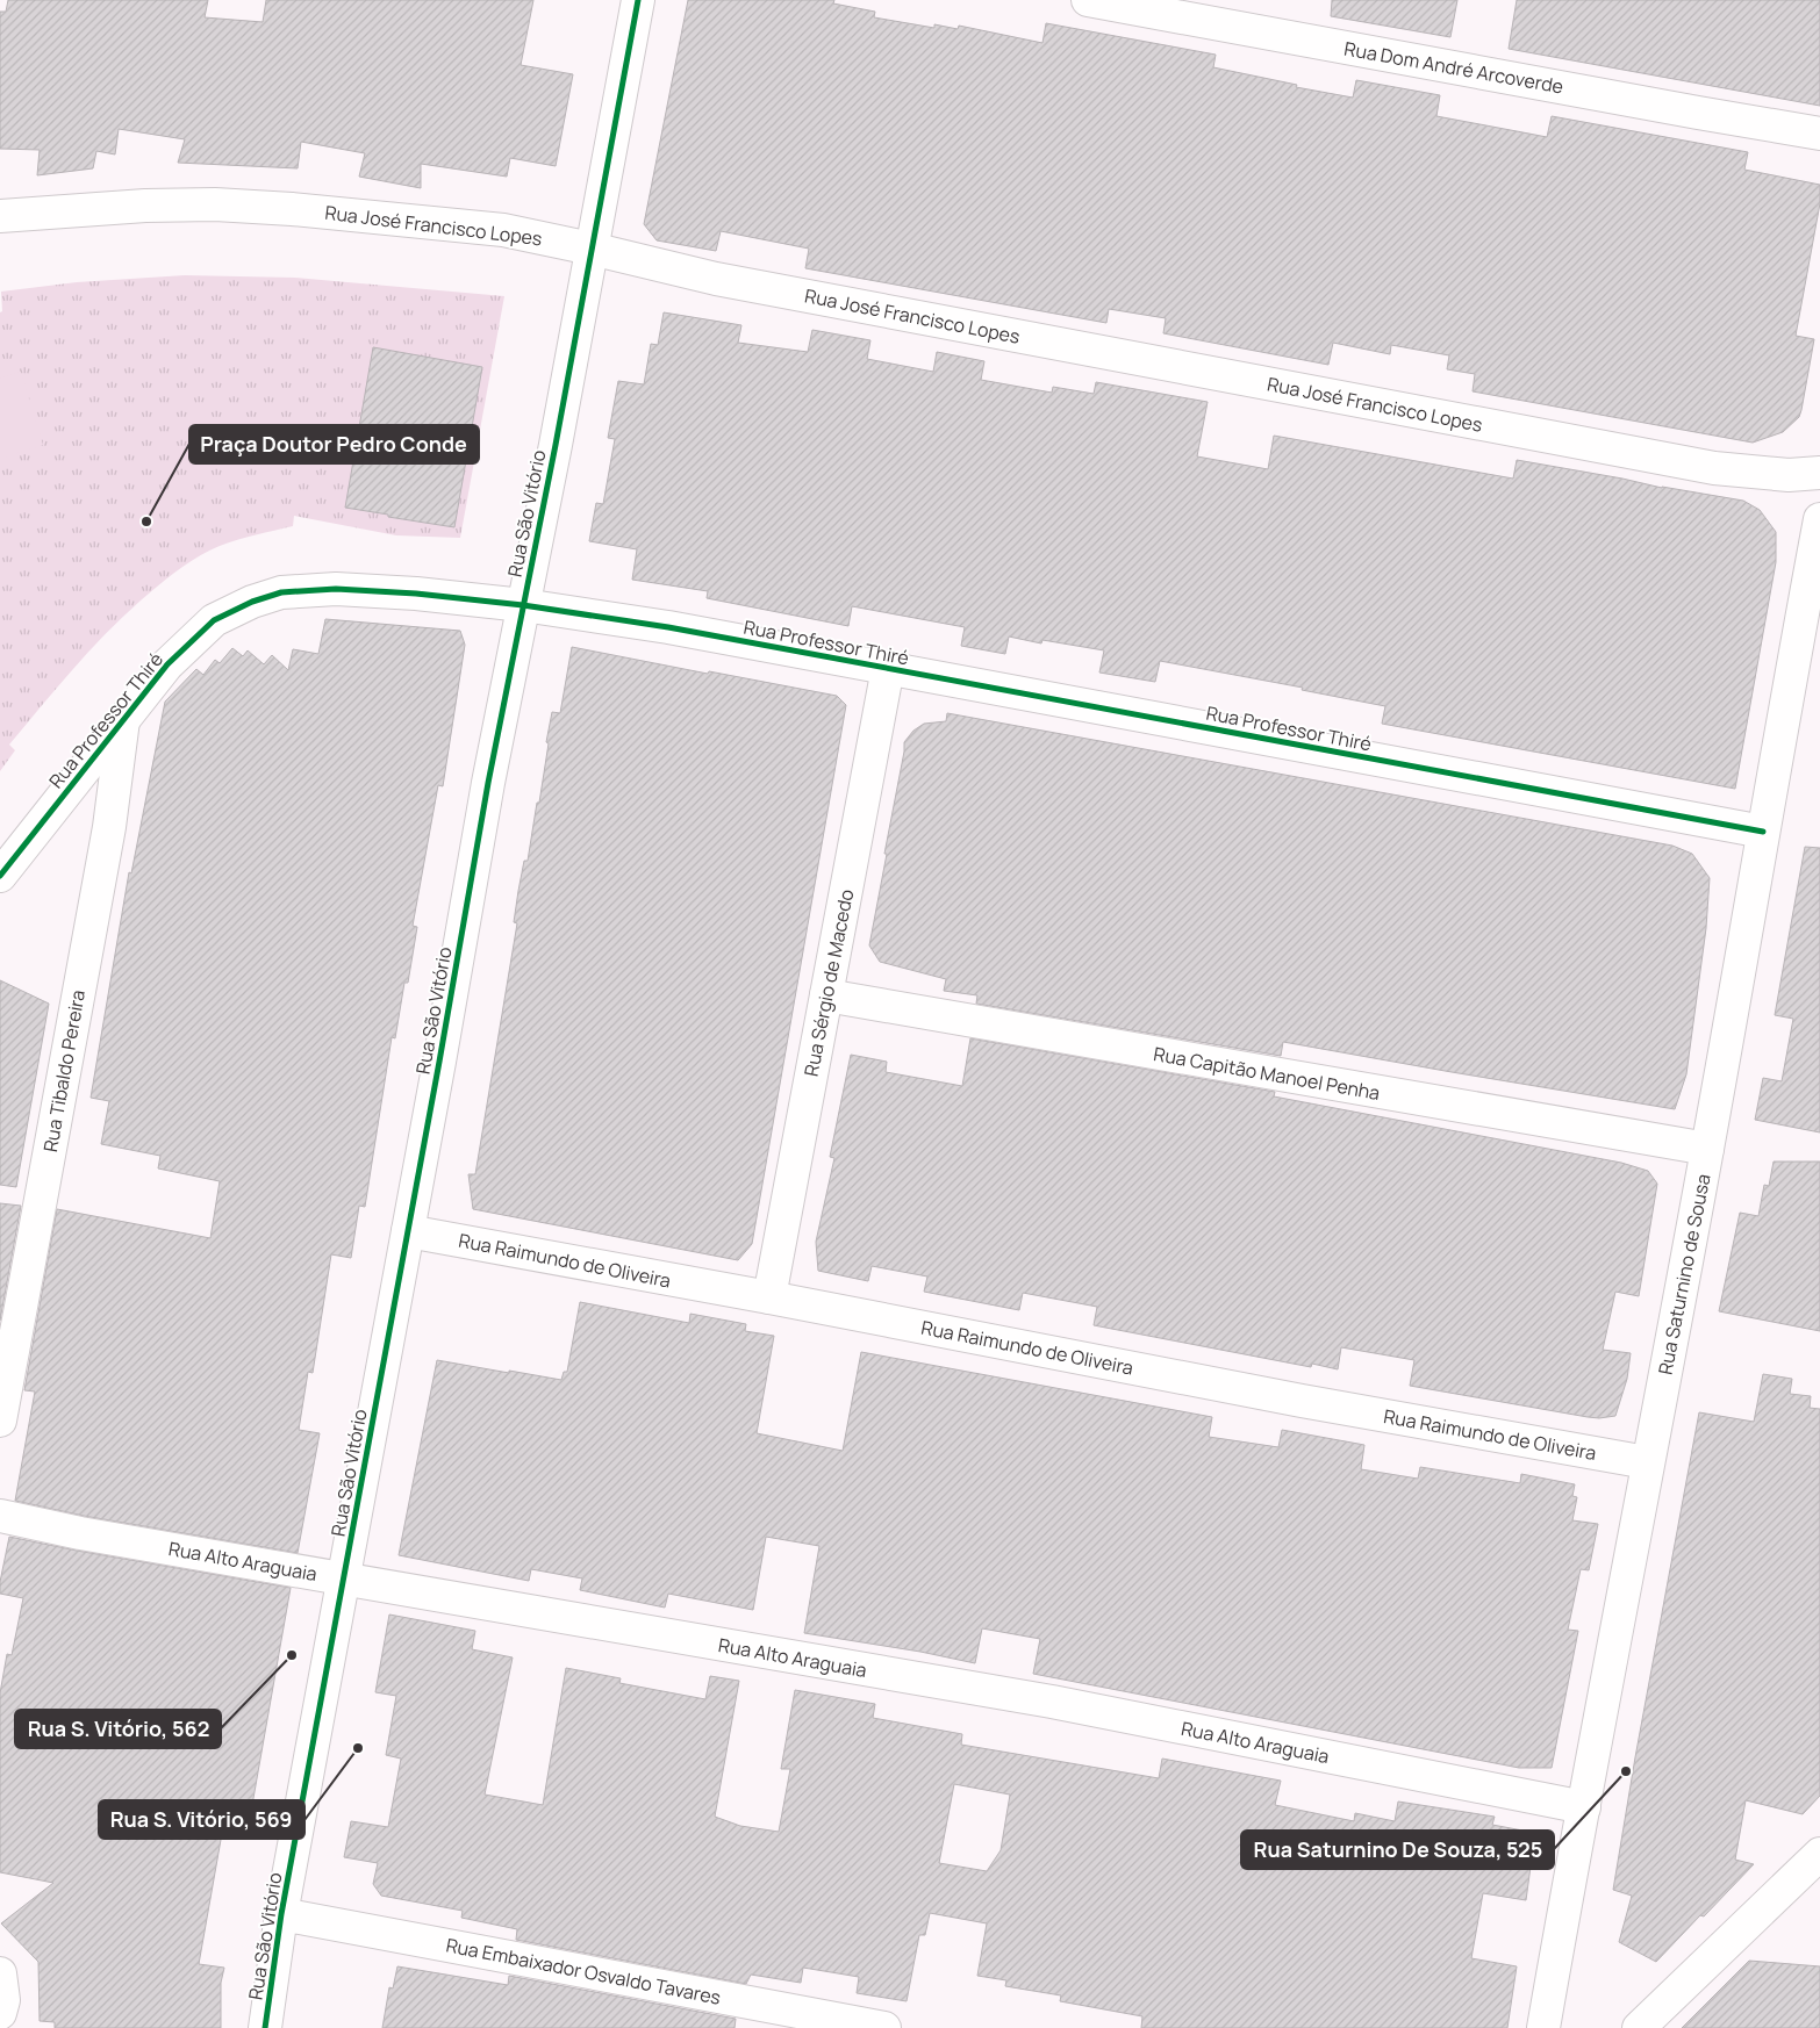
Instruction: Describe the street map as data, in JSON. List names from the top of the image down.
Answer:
{
  "streets": {
    "street": [
      "Rua Dom André Arcoverde",
      "Rua José Francisco Lopes",
      "Rua São Vitório",
      "Rua Professor Thiré",
      "Rua Sérgio de Macedo",
      "Rua Tibaldo Pereira",
      "Rua Capitão Manoel Penha",
      "Rua Raimundo de Oliveira",
      "Rua Saturnino de Sousa",
      "Rua Alto Araguaia",
      "Rua Embaixador Osvaldo Tavares"
    ]
  },
  "crossings": [
    ["Rua José Francisco Lopes", "Rua São Vitório"],
    ["Rua São Vitório", "Rua Professor Thiré"],
    ["Rua São Vitório", "Rua Raimundo de Oliveira"],
    ["Rua São Vitório", "Rua Alto Araguaia"],
    ["Rua São Vitório", "Rua Embaixador Osvaldo Tavares"],
    ["Rua Professor Thiré", "Rua Sérgio de Macedo"],
    ["Rua Professor Thiré", "Rua Tibaldo Pereira"],
    ["Rua Professor Thiré", "Rua Saturnino de Sousa"],
    ["Rua Sérgio de Macedo", "Rua Capitão Manoel Penha"],
    ["Rua Sérgio de Macedo", "Rua Raimundo de Oliveira"],
    ["Rua Capitão Manoel Penha", "Rua Saturnino de Sousa"],
    ["Rua Raimundo de Oliveira", "Rua Saturnino de Sousa"],
    ["Rua Saturnino de Sousa", "Rua Alto Araguaia"]
  ],
  "places": [
    "Praça Doutor Pedro Conde",
    "Rua S. Vitório, 562",
    "Rua S. Vitório, 569",
    "Rua Saturnino De Souza, 525"
  ]
}
